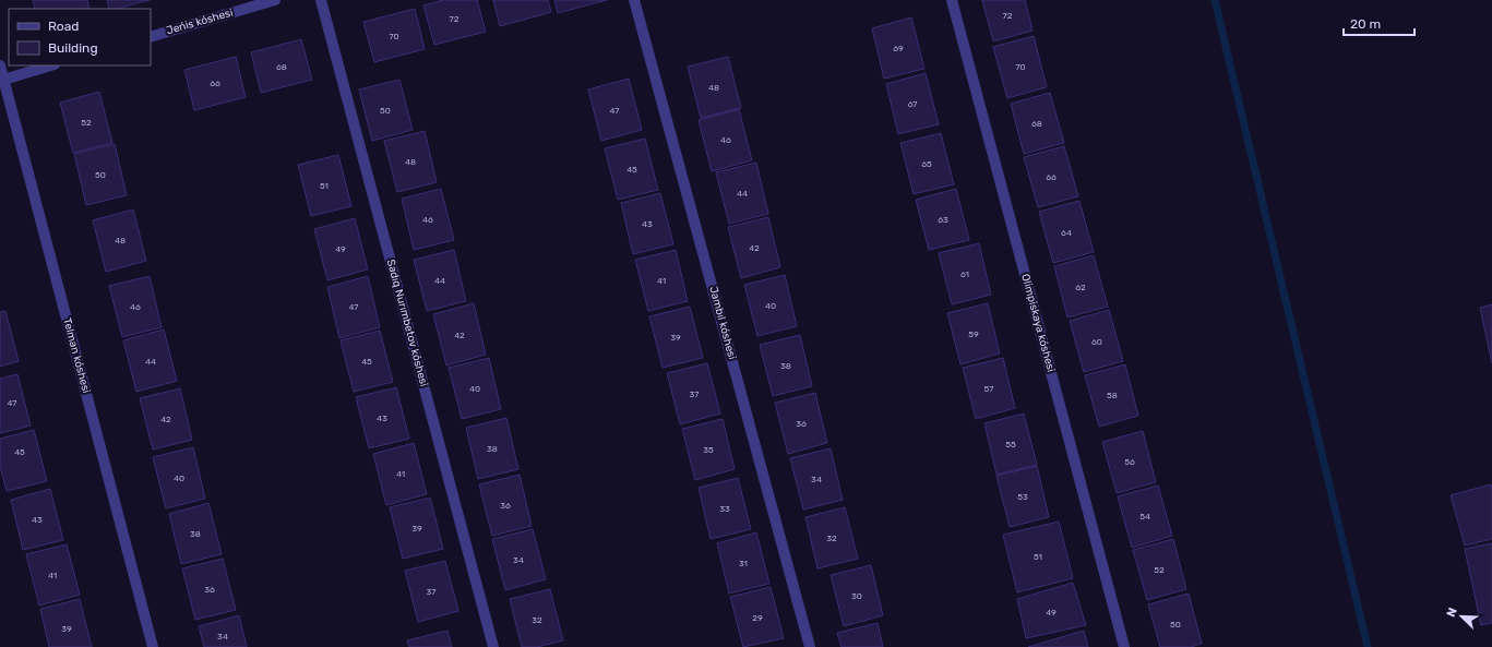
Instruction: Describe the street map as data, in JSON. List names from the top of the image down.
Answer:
{
  "streets": {
    "street": [
      "Jeńis kóshesi",
      "Sadıq Nurımbetov kóshesi",
      "Jambıl kóshesi",
      "Olimpiskaya kóshesi",
      "Telman kóshesi"
    ]
  },
  "house_numbers": [
    "72",
    "72",
    "70",
    "69",
    "68",
    "70",
    "66",
    "48",
    "67",
    "50",
    "47",
    "52",
    "68",
    "46",
    "48",
    "65",
    "45",
    "50",
    "66",
    "51",
    "44",
    "46",
    "63",
    "43",
    "64",
    "48",
    "42",
    "49",
    "61",
    "44",
    "41",
    "62",
    "40",
    "46",
    "47",
    "59",
    "42",
    "39",
    "60",
    "44",
    "45",
    "38",
    "40",
    "57",
    "37",
    "58",
    "47",
    "43",
    "42",
    "36",
    "55",
    "38",
    "35",
    "45",
    "56",
    "41",
    "40",
    "34",
    "53",
    "36",
    "33",
    "54",
    "43",
    "39",
    "38",
    "32",
    "51",
    "34",
    "31",
    "52",
    "41",
    "36",
    "37",
    "30",
    "49",
    "29",
    "32",
    "50",
    "39",
    "34"
  ],
  "legend": ["Road", "Building"],
  "scale_bar": "20 m",
  "north": "top left"
}
